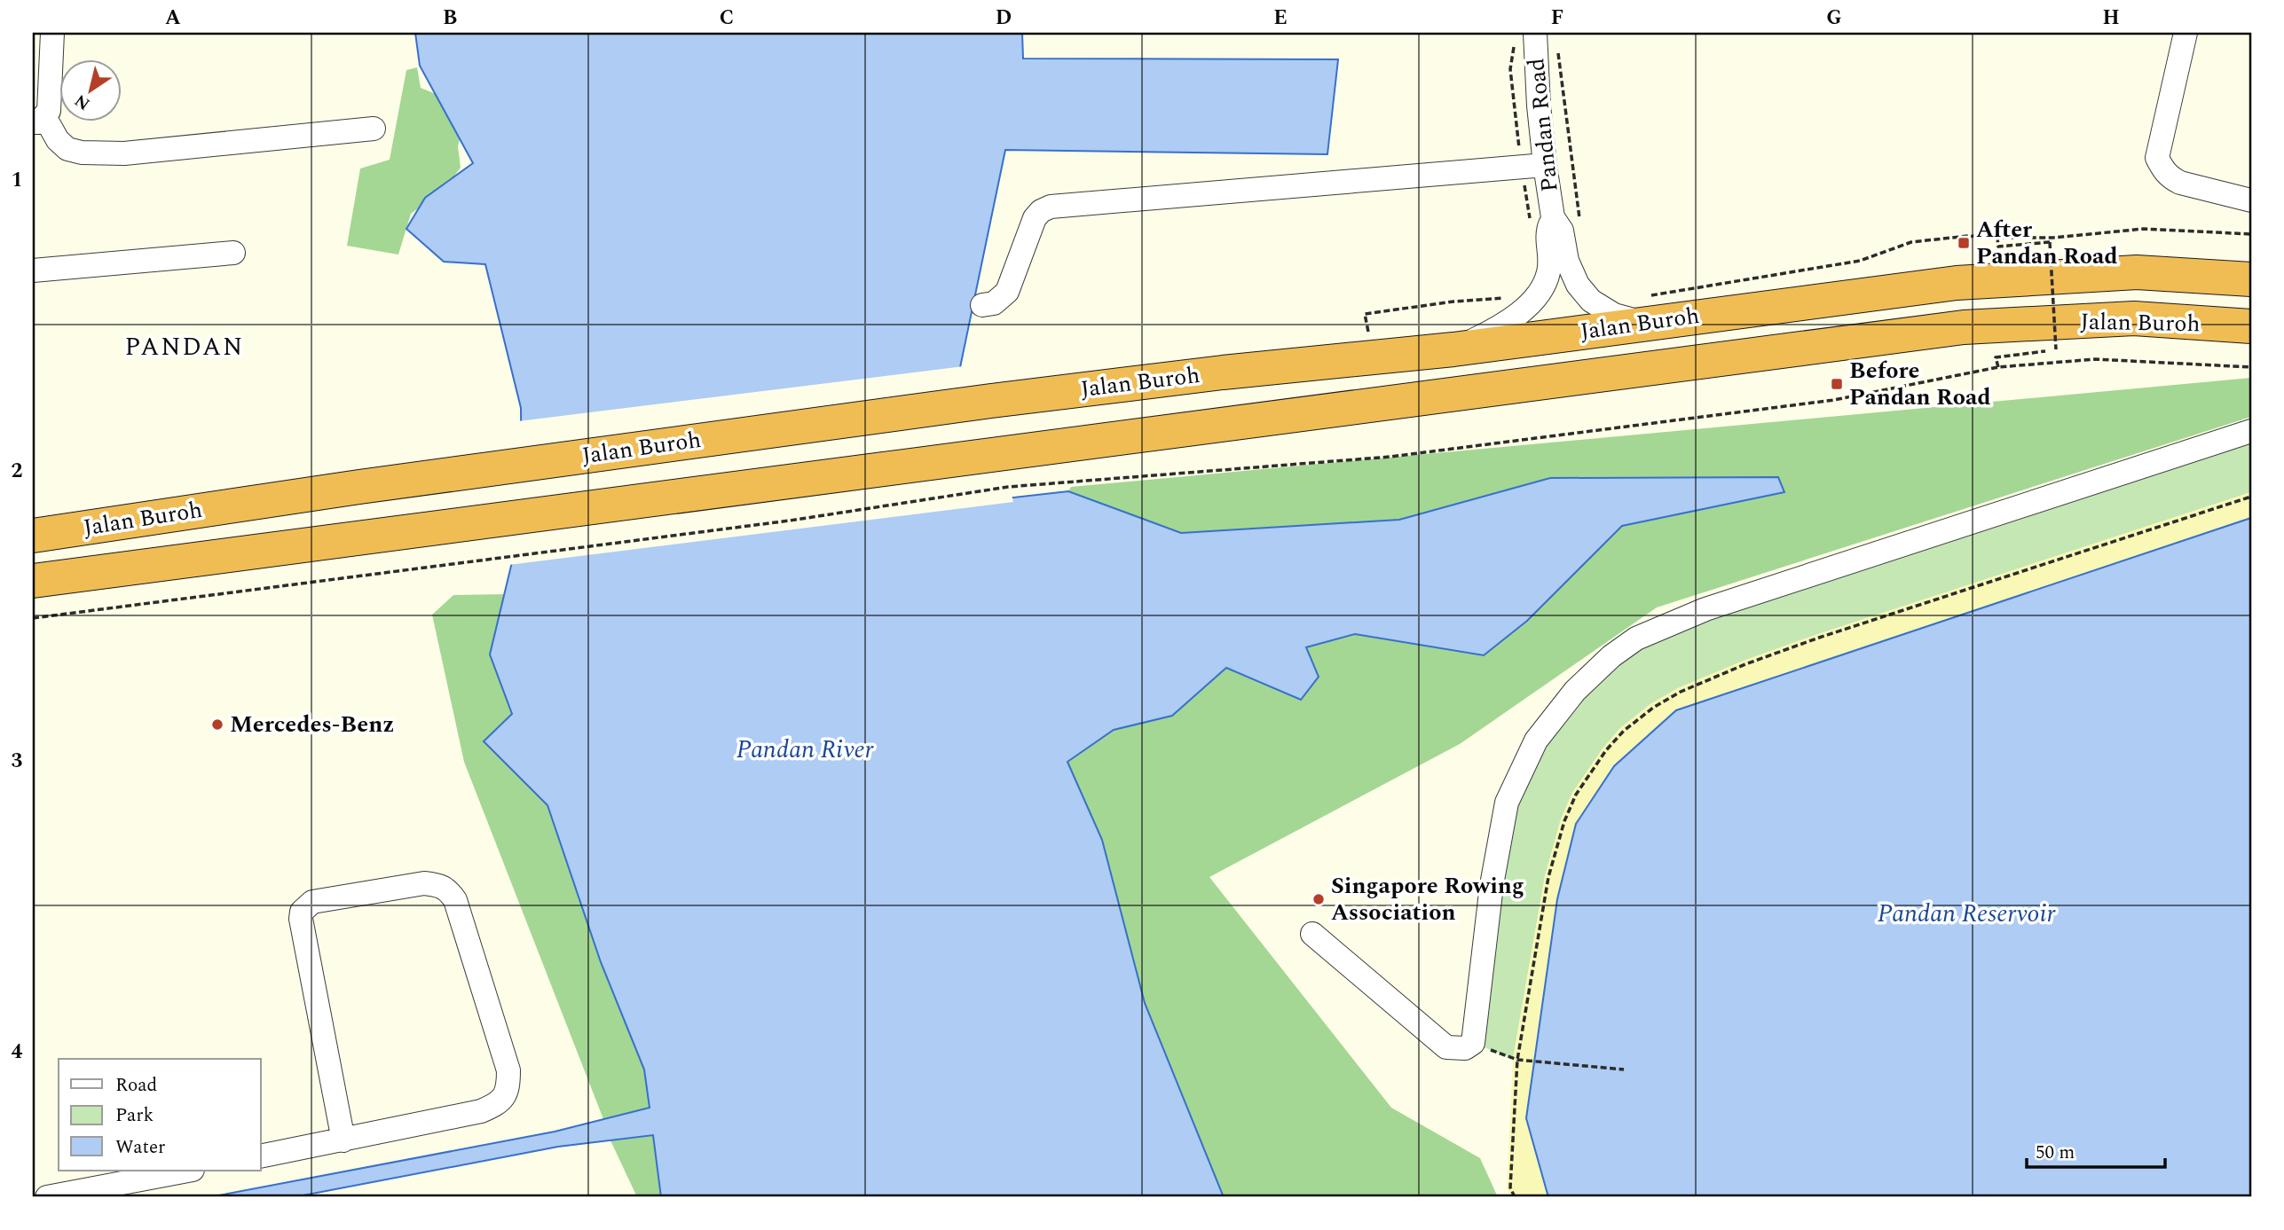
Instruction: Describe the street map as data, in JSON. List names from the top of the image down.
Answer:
{
  "streets": {
    "highway": ["Jalan Buroh"],
    "street": ["Pandan Road"]
  },
  "crossings": [
    ["Pandan Road", "Jalan Buroh"]
  ],
  "districts": ["PANDAN"],
  "water": ["Pandan River", "Pandan Reservoir"],
  "places": {
    "transit": ["After Pandan Road", "Before Pandan Road"],
    "other": ["Mercedes-Benz", "Singapore Rowing Association"]
  },
  "legend": ["Road", "Park", "Water"],
  "scale_bar": "50 m",
  "north": "bottom left",
  "grid": {
    "columns": [
      "A",
      "B",
      "C",
      "D",
      "E",
      "F",
      "G",
      "H"
    ],
    "rows": [
      "1",
      "2",
      "3",
      "4"
    ]
  }
}
